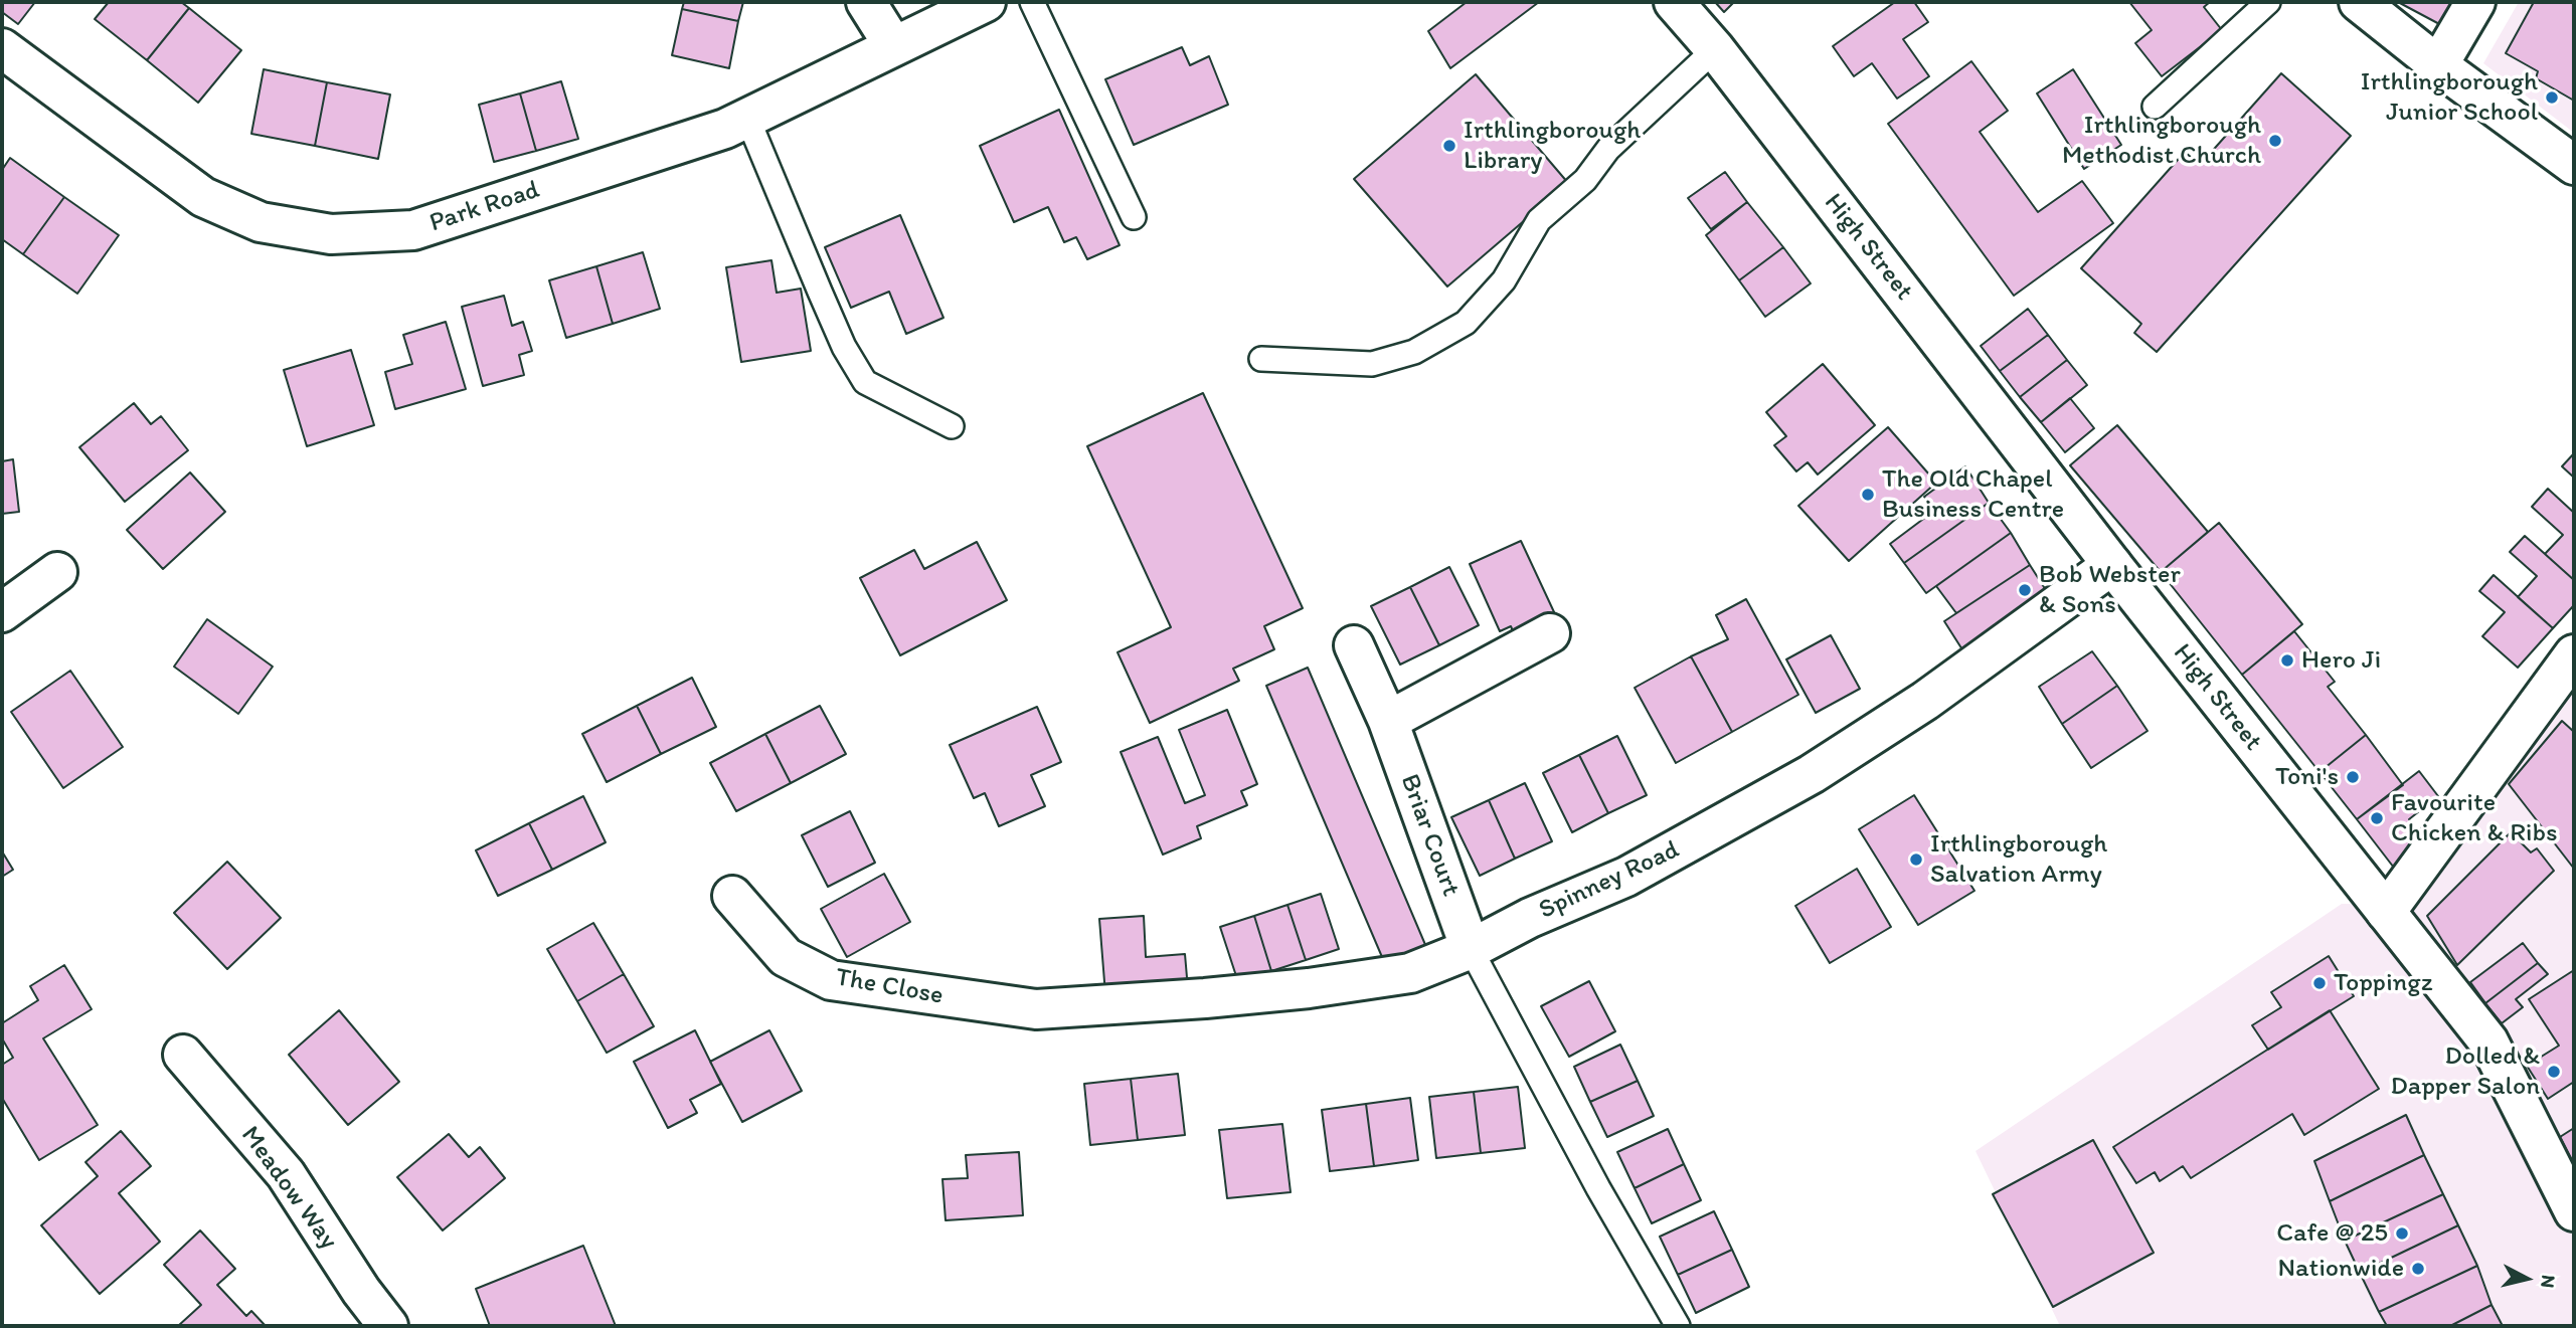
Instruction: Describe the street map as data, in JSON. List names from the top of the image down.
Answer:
{
  "streets": {
    "street": [
      "Park Road",
      "High Street",
      "Briar Court",
      "Spinney Road",
      "The Close",
      "Meadow Way"
    ]
  },
  "crossings": [
    ["High Street", "Spinney Road"],
    ["Briar Court", "Spinney Road"],
    ["Spinney Road", "The Close"]
  ],
  "places": [
    "Irthlingborough Junior School",
    "Irthlingborough Methodist Church",
    "Irthlingborough Library",
    "The Old Chapel Business Centre",
    "Bob Webster & Sons",
    "Hero Ji",
    "Toni's",
    "Favourite Chicken & Ribs",
    "Irthlingborough Salvation Army",
    "Toppingz",
    "Dolled & Dapper Salon",
    "Cafe @ 25",
    "Nationwide"
  ],
  "north": "right"
}
